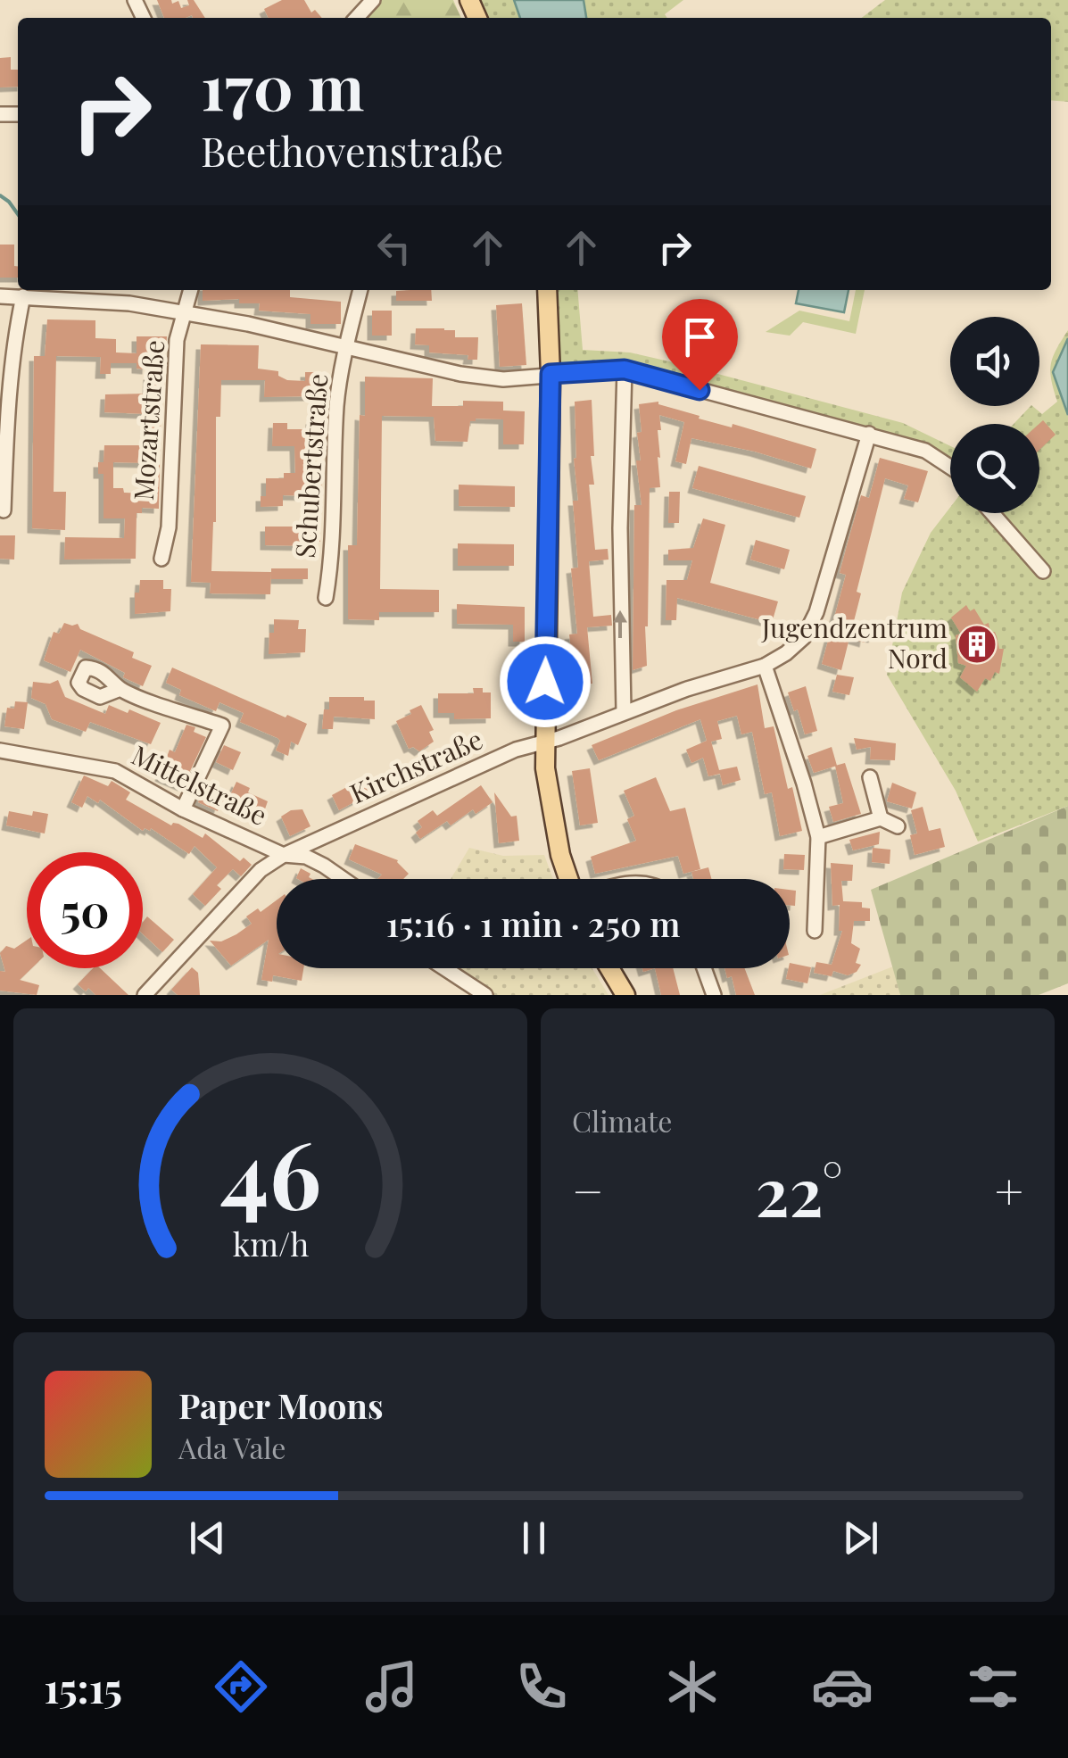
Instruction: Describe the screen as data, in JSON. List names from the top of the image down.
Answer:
{
  "streets": {
    "street": [
      "Mozartstraße",
      "Schubertstraße",
      "Kirchstraße",
      "Mittelstraße"
    ]
  },
  "crossings": [
    ["Kirchstraße", "Mittelstraße"]
  ],
  "places": {
    "building": ["Jugendzentrum Nord"]
  },
  "page": {
    "turn": ["170 m", "Beethovenstraße"],
    "limit": "50",
    "trip": "15:16 · 1 min · 250 m",
    "tile": "Climate",
    "heat": ["−", "22°", "+"],
    "song": ["Paper Moons", "Ada Vale"],
    "tabs": "15:15",
    "gauge": ["46", "km/h"]
  }
}
